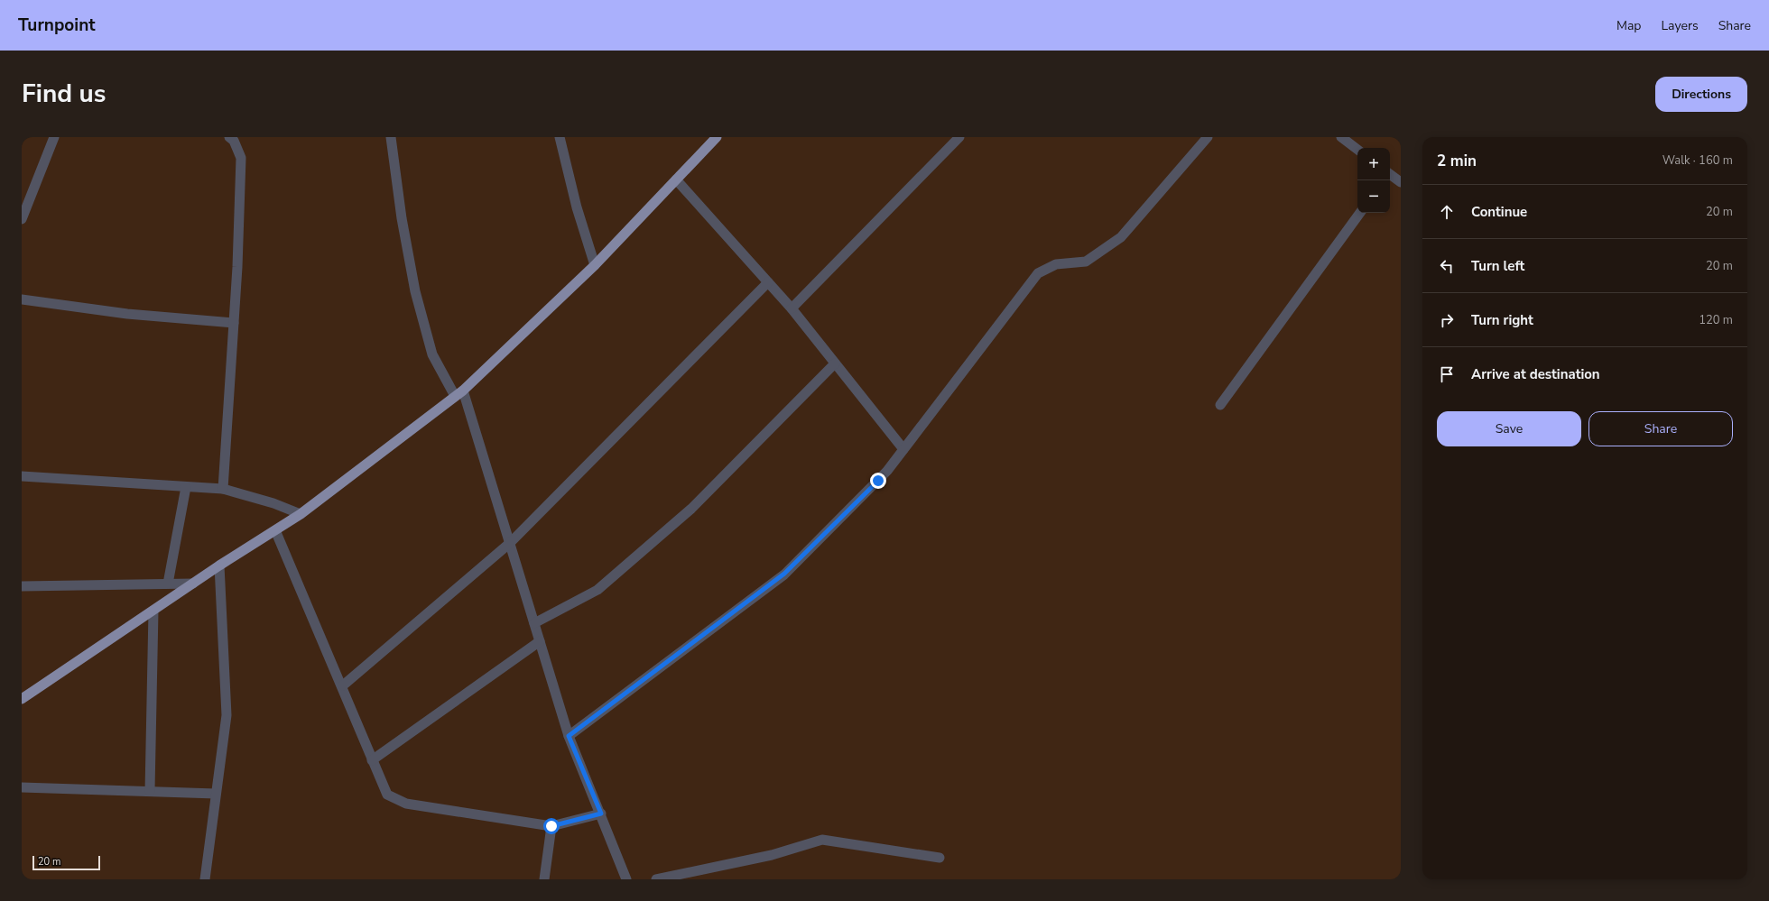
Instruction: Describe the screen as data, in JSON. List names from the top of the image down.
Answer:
{
  "scale_bar": "20 m",
  "page": {
    "header": "Turnpoint",
    "nav": ["Map", "Layers", "Share"],
    "title": "Find us",
    "buttons": [
      "Directions",
      ["Save", "Share"]
    ],
    "heading": ["2 min", "Walk · 160 m"],
    "map_buttons": ["+", "−"],
    "list": [
      ["Continue", "20 m"],
      ["Turn left", "20 m"],
      ["Turn right", "120 m"],
      "Arrive at destination"
    ],
    "scale": "20 m"
  }
}
